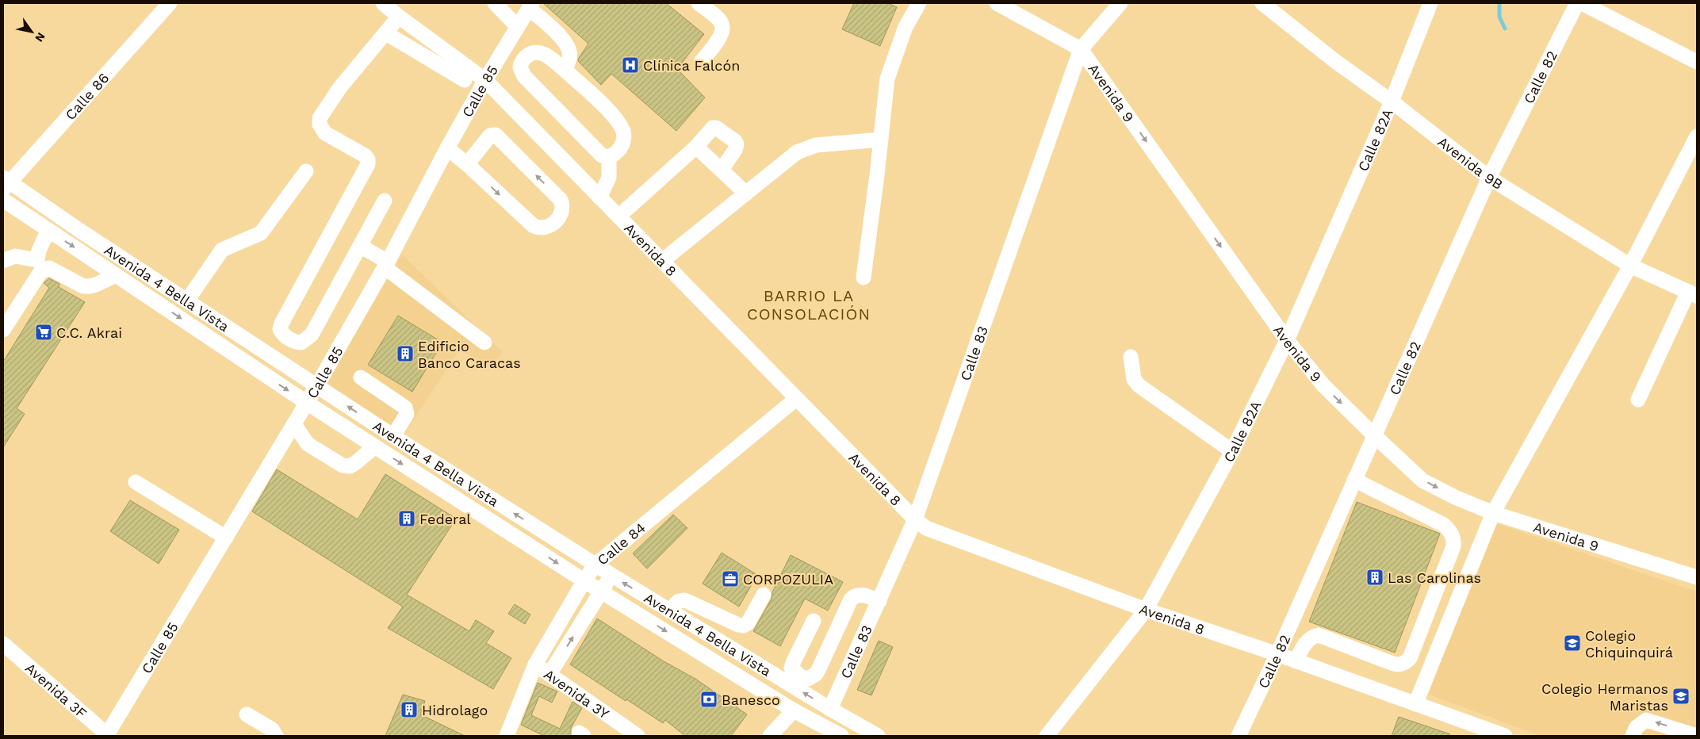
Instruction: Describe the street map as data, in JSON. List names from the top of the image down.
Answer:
{
  "streets": {
    "street": [
      "Calle 82",
      "Calle 85",
      "Avenida 9",
      "Calle 86",
      "Calle 82A",
      "Avenida 9B",
      "Avenida 8",
      "Avenida 4 Bella Vista",
      "Calle 83",
      "Calle 84",
      "Avenida 3F",
      "Avenida 3Y"
    ]
  },
  "crossings": [
    ["Calle 82", "Avenida 9"],
    ["Calle 82", "Avenida 9B"],
    ["Calle 82", "Avenida 8"],
    ["Calle 85", "Avenida 8"],
    ["Calle 85", "Avenida 4 Bella Vista"],
    ["Calle 85", "Avenida 3F"],
    ["Avenida 9", "Calle 82A"],
    ["Avenida 9", "Calle 83"],
    ["Calle 86", "Avenida 4 Bella Vista"],
    ["Calle 82A", "Avenida 9B"],
    ["Calle 82A", "Avenida 8"],
    ["Avenida 8", "Calle 83"],
    ["Avenida 8", "Calle 84"],
    ["Avenida 4 Bella Vista", "Calle 83"],
    ["Avenida 4 Bella Vista", "Calle 84"],
    ["Calle 84", "Avenida 3Y"]
  ],
  "one_way": ["Avenida 9"],
  "districts": ["BARRIO LA CONSOLACIÓN"],
  "places": {
    "hospital": ["Clínica Falcón"],
    "supermarket": ["C.C. Akrai"],
    "building": [
      "Edificio Banco Caracas",
      "Federal",
      "Las Carolinas",
      "Hidrolago"
    ],
    "office": ["CORPOZULIA"],
    "school or university": ["Colegio Chiquinquirá", "Colegio Hermanos Maristas"],
    "bank": ["Banesco"]
  },
  "north": "bottom right"
}
